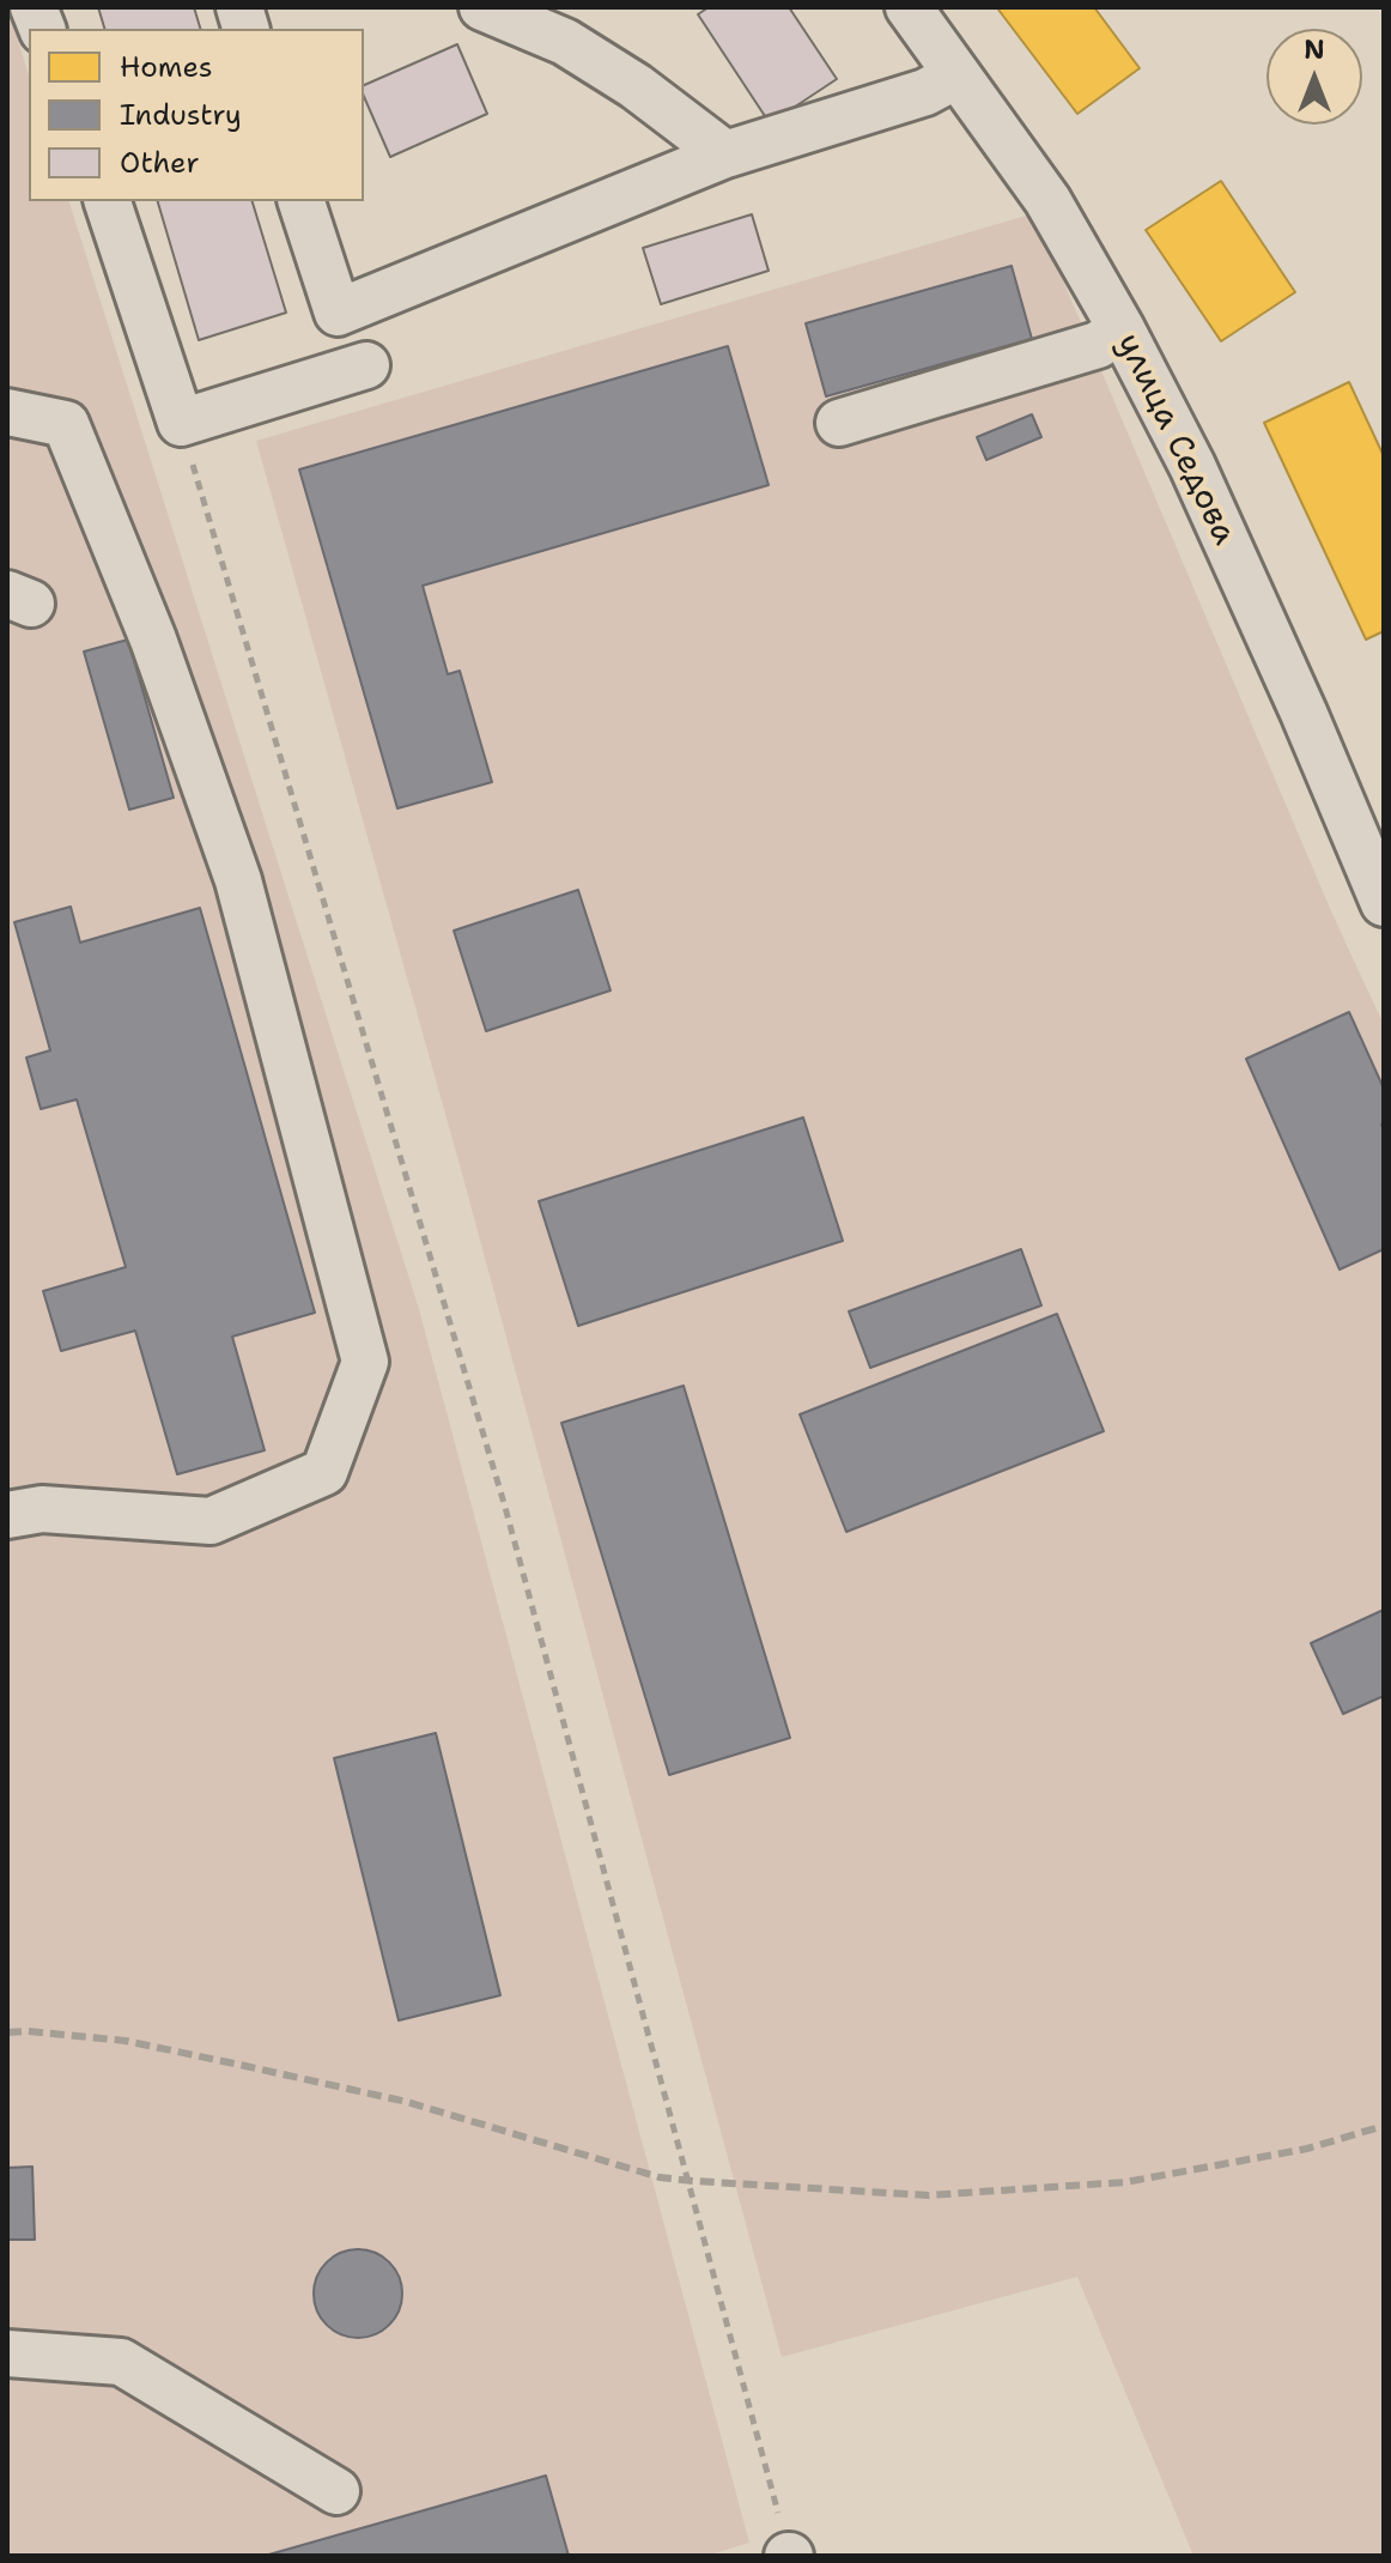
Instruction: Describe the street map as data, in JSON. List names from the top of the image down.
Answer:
{
  "streets": {
    "street": ["улица Седова"]
  },
  "legend": ["Homes", "Industry", "Other"],
  "north": "top"
}
